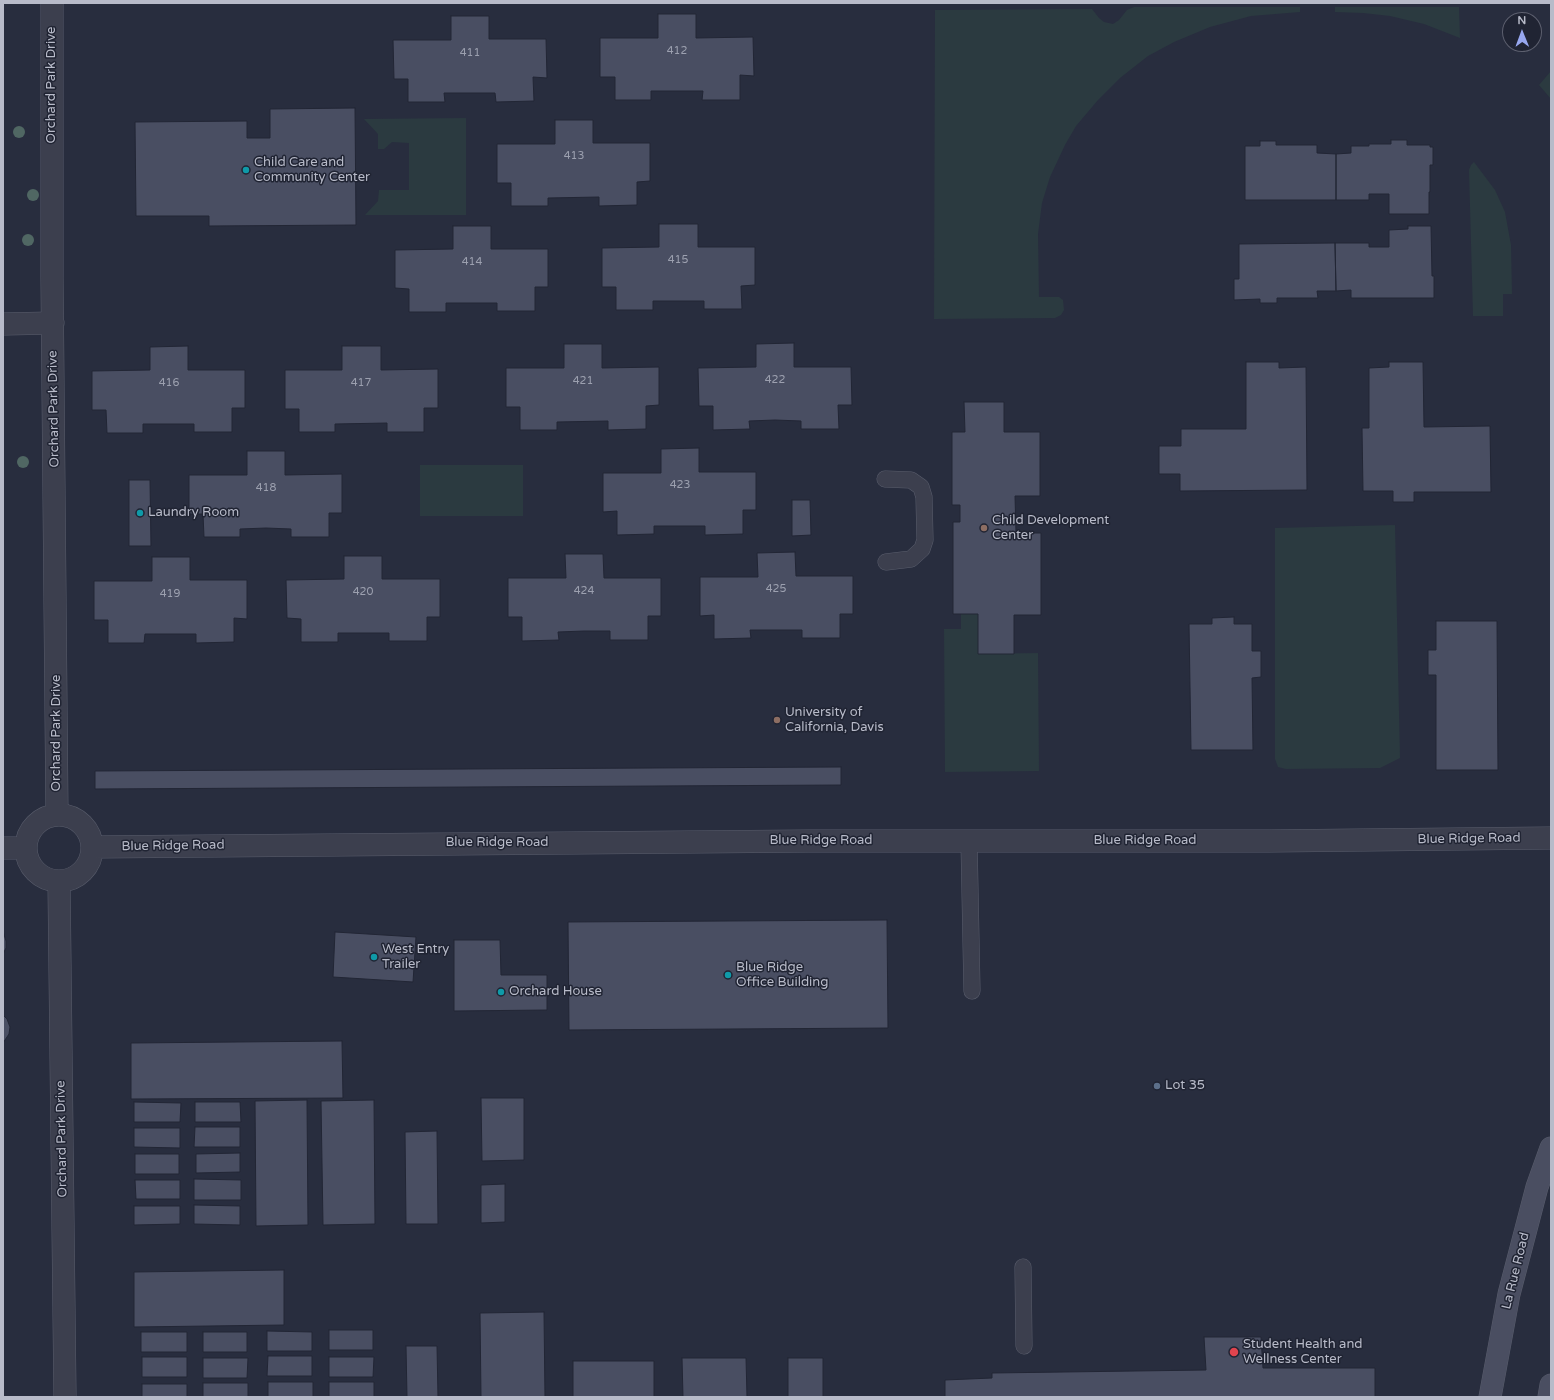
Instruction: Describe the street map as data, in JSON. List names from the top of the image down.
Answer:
{
  "streets": {
    "main road": ["La Rue Road"],
    "street": ["Orchard Park Drive", "Blue Ridge Road"]
  },
  "crossings": [
    ["Orchard Park Drive", "Blue Ridge Road"]
  ],
  "places": [
    "Child Care and Community Center",
    "Laundry Room",
    "Child Development Center",
    "University of California, Davis",
    "West Entry Trailer",
    "Blue Ridge Office Building",
    "Orchard House",
    "Lot 35",
    "Student Health and Wellness Center"
  ],
  "house_numbers": [
    "412",
    "411",
    "413",
    "415",
    "414",
    "422",
    "421",
    "416",
    "417",
    "423",
    "418",
    "425",
    "424",
    "420",
    "419"
  ],
  "north": "top"
}
